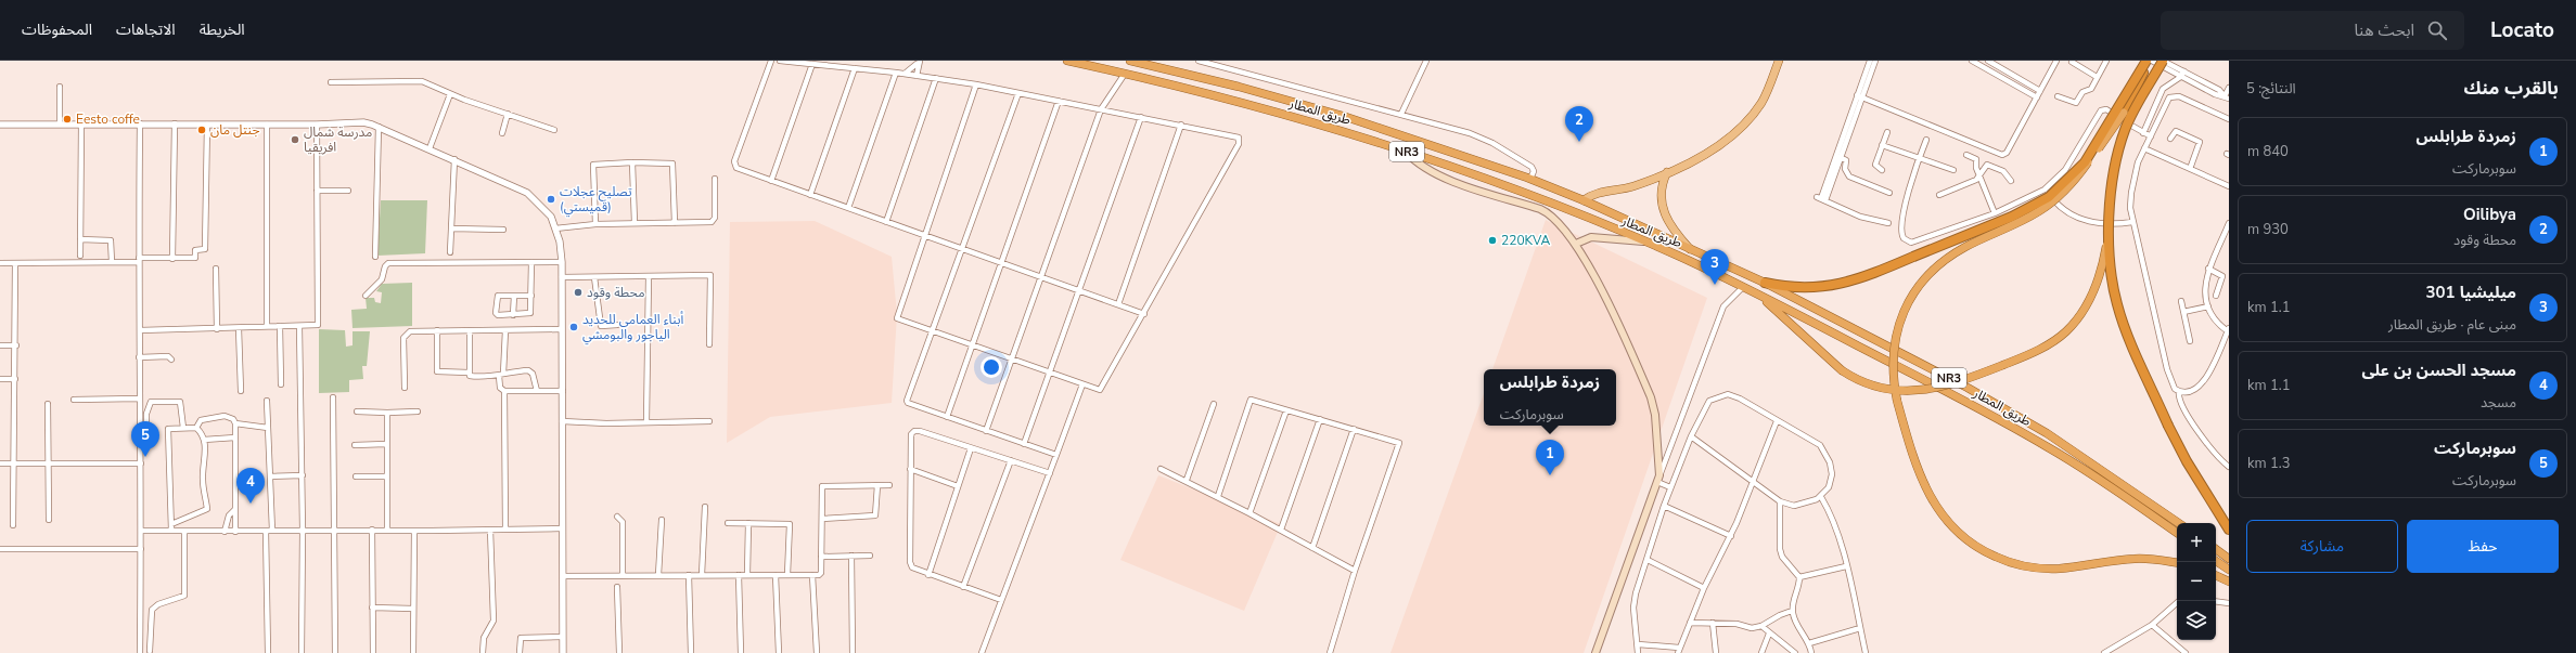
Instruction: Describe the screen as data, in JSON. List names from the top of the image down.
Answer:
{
  "streets": {
    "highway": ["طريق المطار", "NR3"]
  },
  "places": [
    "Eesto coffe",
    "جنتل مان",
    "مدرسة شمال افريقيا",
    "تصليح عجلات (قميستي)",
    "220KVA",
    "محطة وقود",
    "أبناء العمامي للحديد الياجور والبومشي"
  ],
  "page": {
    "header": "Locato",
    "search": "ابحث هنا",
    "nav": ["الخريطة", "الاتجاهات", "المحفوظات"],
    "heading": ["بالقرب منك", "النتائج: 5"],
    "pins": [
      "2",
      "3",
      "5",
      "1",
      "4"
    ],
    "list": [
      {
        "mark": "1",
        "name": "زمردة طرابلس",
        "note": "سوبرماركت",
        "value": "840 m"
      },
      {
        "mark": "2",
        "name": "Oilibya",
        "note": "محطة وقود",
        "value": "930 m"
      },
      {
        "mark": "3",
        "name": "ميليشيا 301",
        "note": "مبنى عام · طريق المطار",
        "value": "1.1 km"
      },
      {
        "mark": "4",
        "name": "مسجد الحسن بن على",
        "note": "مسجد",
        "value": "1.1 km"
      },
      {
        "mark": "5",
        "name": "سوبرماركت",
        "note": "سوبرماركت",
        "value": "1.3 km"
      }
    ],
    "popup": ["زمردة طرابلس", "سوبرماركت"],
    "buttons": ["حفظ", "مشاركة"],
    "map_buttons": ["+", "−"]
  }
}
